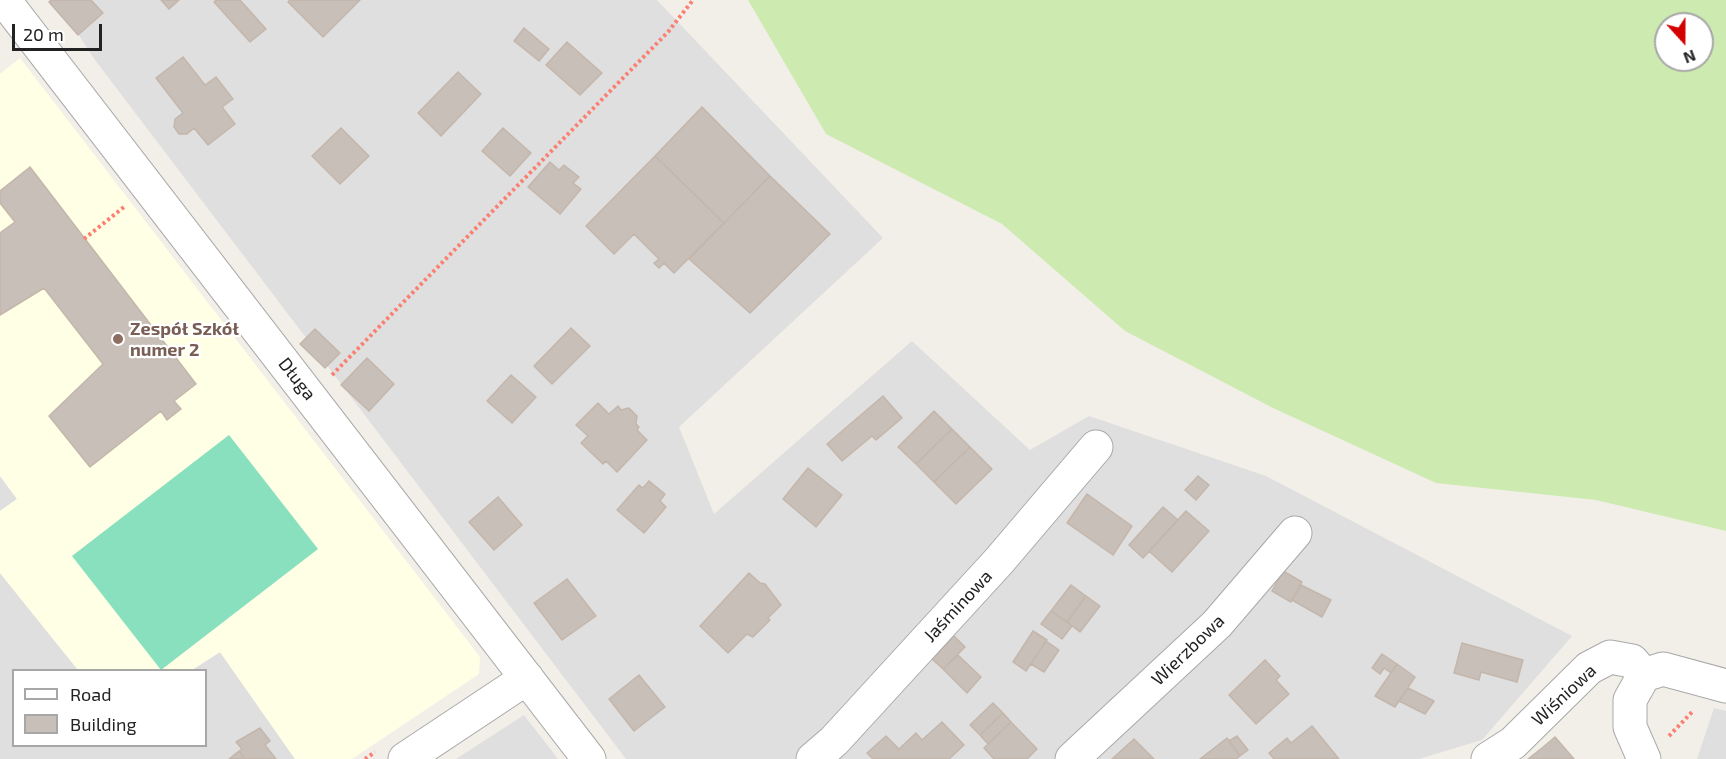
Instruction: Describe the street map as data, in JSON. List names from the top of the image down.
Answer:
{
  "streets": {
    "street": [
      "Długa",
      "Jaśminowa",
      "Wierzbowa",
      "Wiśniowa"
    ]
  },
  "places": ["Zespół Szkół numer 2"],
  "legend": ["Road", "Building"],
  "scale_bar": "20 m",
  "north": "bottom"
}
